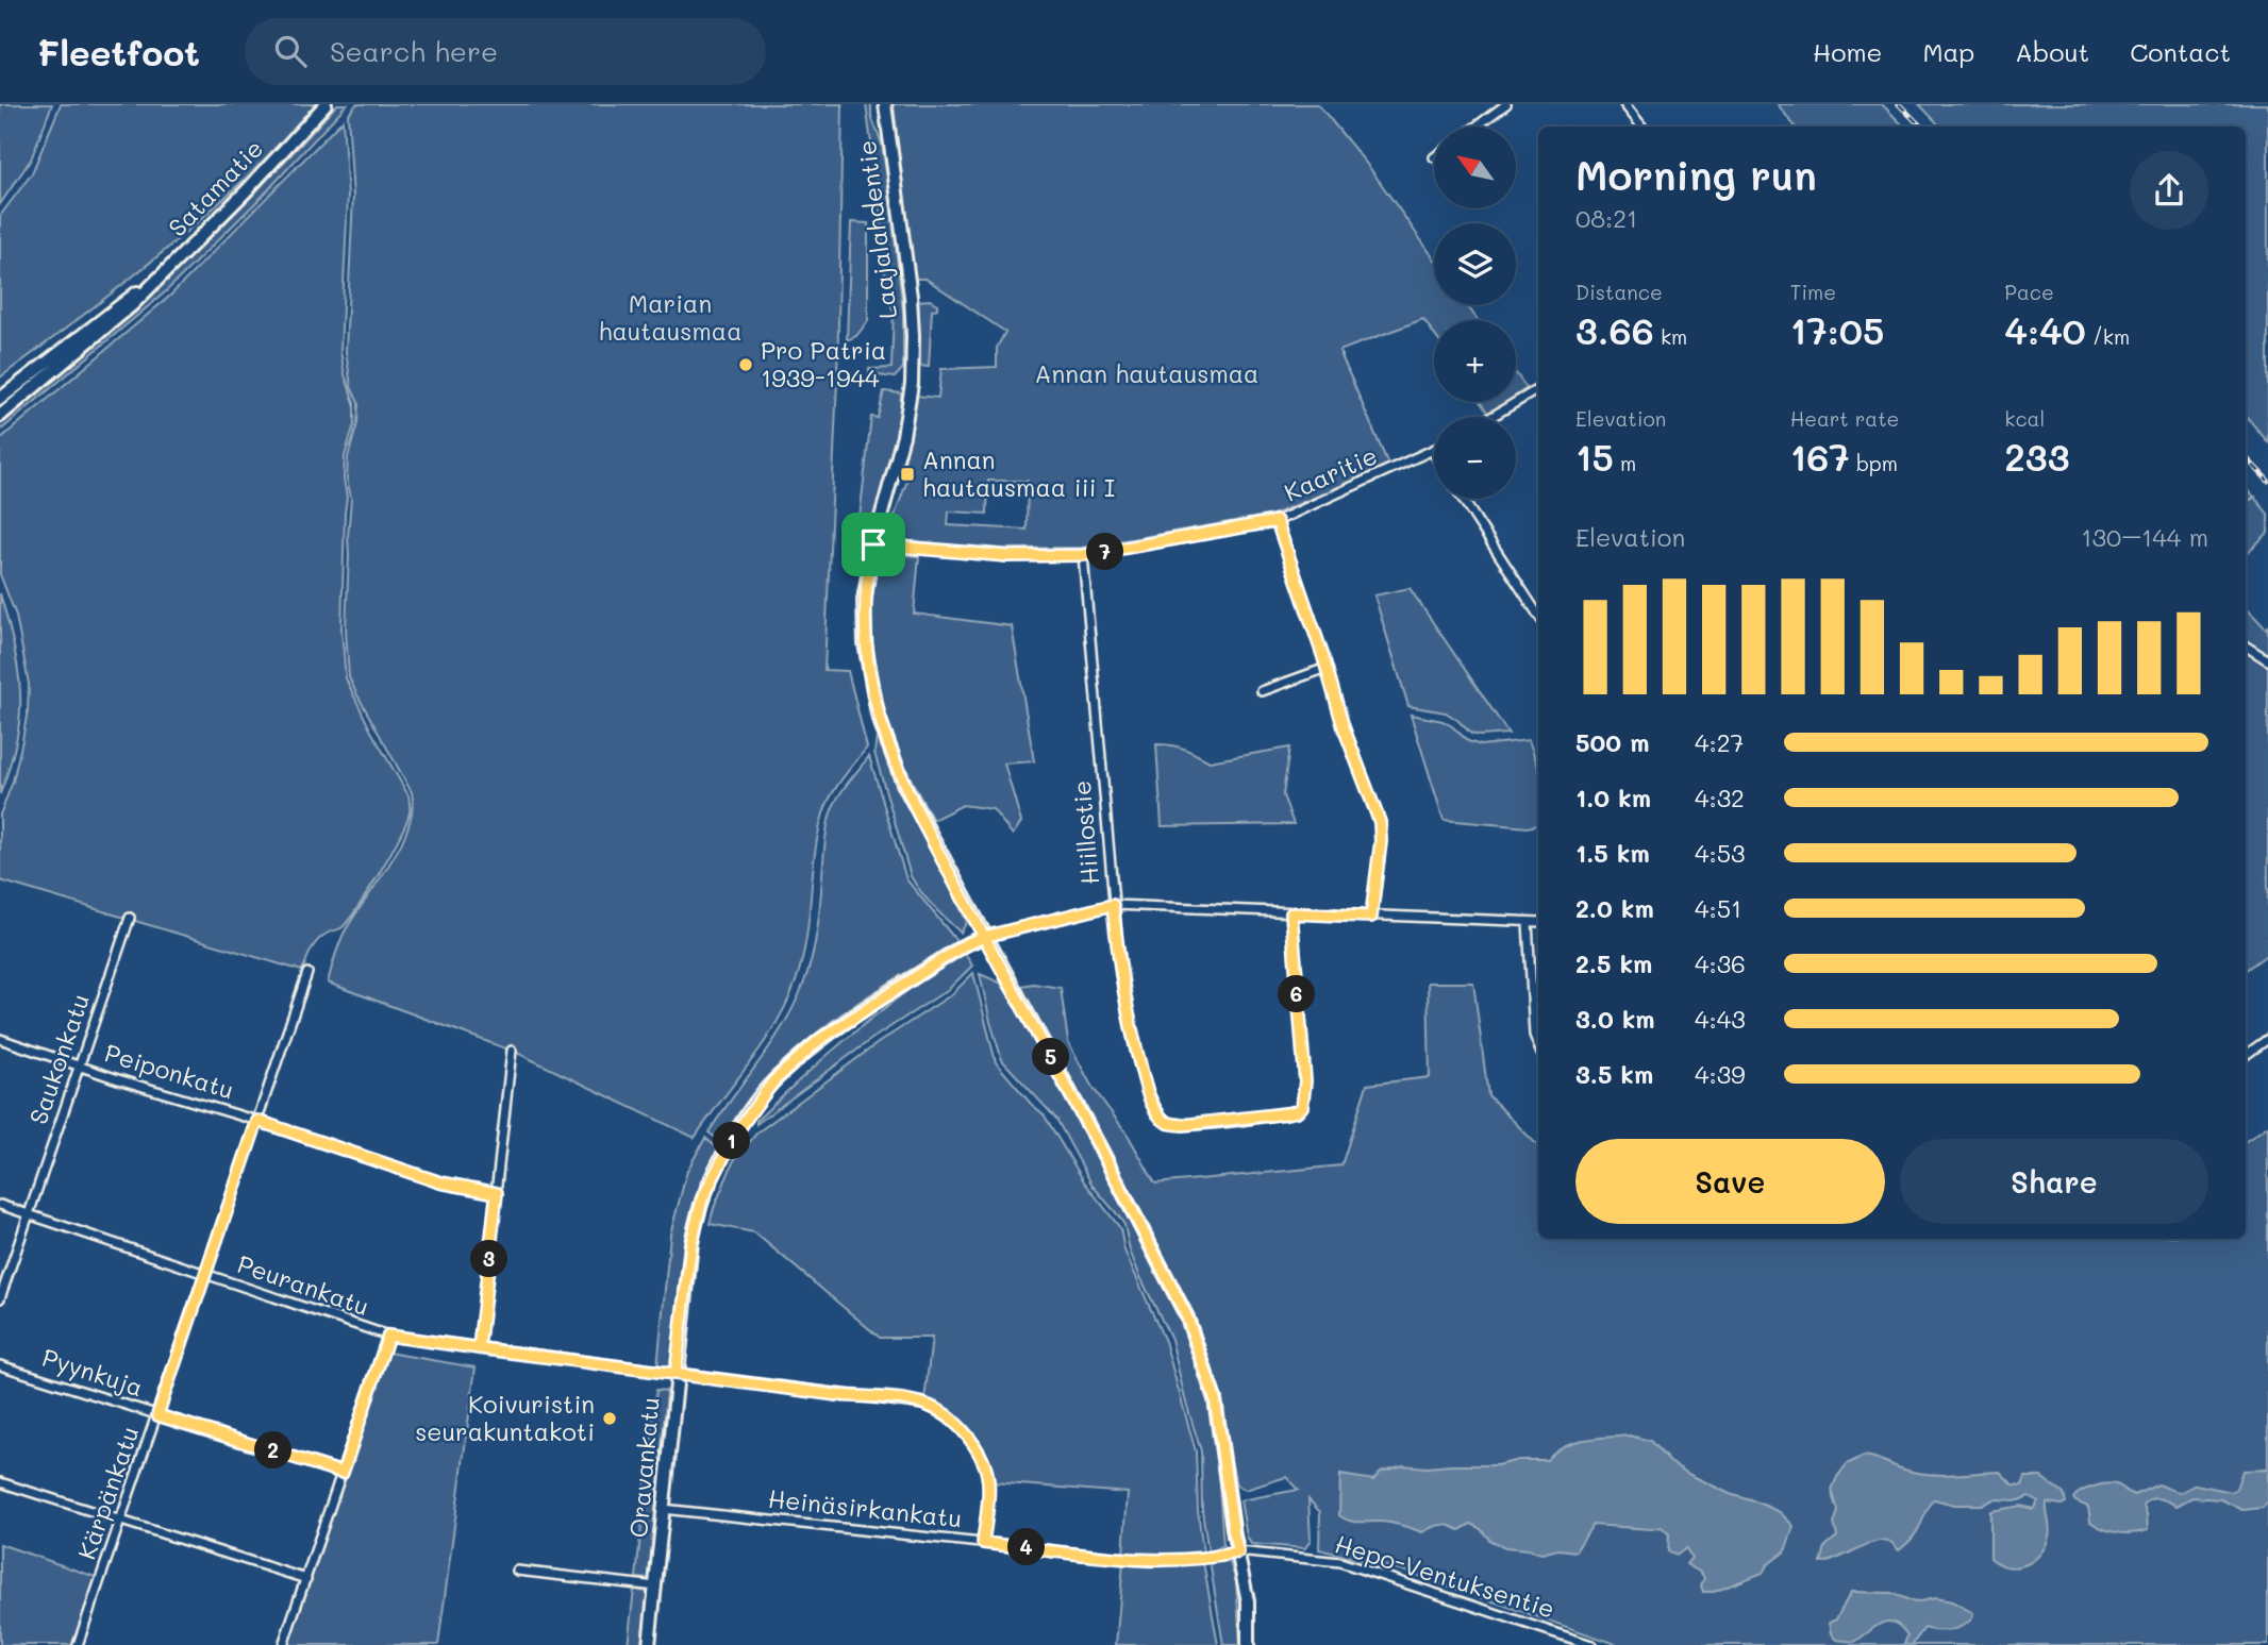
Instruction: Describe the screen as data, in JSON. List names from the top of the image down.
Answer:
{
  "streets": {
    "street": [
      "Satamatie",
      "Laajalahdentie",
      "Kaaritie",
      "Hiillostie",
      "Saukonkatu",
      "Peiponkatu",
      "Peurankatu",
      "Pyynkuja",
      "Oravankatu",
      "Kärpänkatu",
      "Heinäsirkankatu",
      "Hepo-Ventuksentie"
    ]
  },
  "crossings": [
    ["Laajalahdentie", "Kaaritie"],
    ["Laajalahdentie", "Oravankatu"],
    ["Laajalahdentie", "Heinäsirkankatu"],
    ["Laajalahdentie", "Hepo-Ventuksentie"],
    ["Kaaritie", "Hiillostie"],
    ["Saukonkatu", "Peiponkatu"],
    ["Saukonkatu", "Peurankatu"],
    ["Peiponkatu", "Kärpänkatu"],
    ["Peurankatu", "Oravankatu"],
    ["Peurankatu", "Kärpänkatu"],
    ["Peurankatu", "Heinäsirkankatu"],
    ["Pyynkuja", "Kärpänkatu"],
    ["Oravankatu", "Heinäsirkankatu"],
    ["Heinäsirkankatu", "Hepo-Ventuksentie"]
  ],
  "parks": ["Marian hautausmaa", "Annan hautausmaa"],
  "places": {
    "other": ["Pro Patria 1939-1944", "Koivuristin seurakuntakoti"],
    "transit": ["Annan hautausmaa iii I"]
  },
  "north": "top left",
  "page": {
    "header": "Fleetfoot",
    "search": "Search here",
    "nav": [
      "Home",
      "Map",
      "About",
      "Contact"
    ],
    "map_buttons": ["+", "−"],
    "heading": ["Morning run", "08:21"],
    "stats": [
      ["Distance", "3.66 km"],
      ["Time", "17:05"],
      ["Pace", "4:40 /km"],
      ["Elevation", "15 m"],
      ["Heart rate", "167 bpm"],
      ["kcal", "233"]
    ],
    "chart": ["Elevation", "130–144 m"],
    "pins": [
      "7",
      "6",
      "5",
      "1",
      "3",
      "2",
      "4"
    ],
    "list": [
      {
        "name": "500 m",
        "note": "4:27"
      },
      {
        "name": "1.0 km",
        "note": "4:32"
      },
      {
        "name": "1.5 km",
        "note": "4:53"
      },
      {
        "name": "2.0 km",
        "note": "4:51"
      },
      {
        "name": "2.5 km",
        "note": "4:36"
      },
      {
        "name": "3.0 km",
        "note": "4:43"
      },
      {
        "name": "3.5 km",
        "note": "4:39"
      }
    ],
    "buttons": ["Save", "Share"]
  }
}
